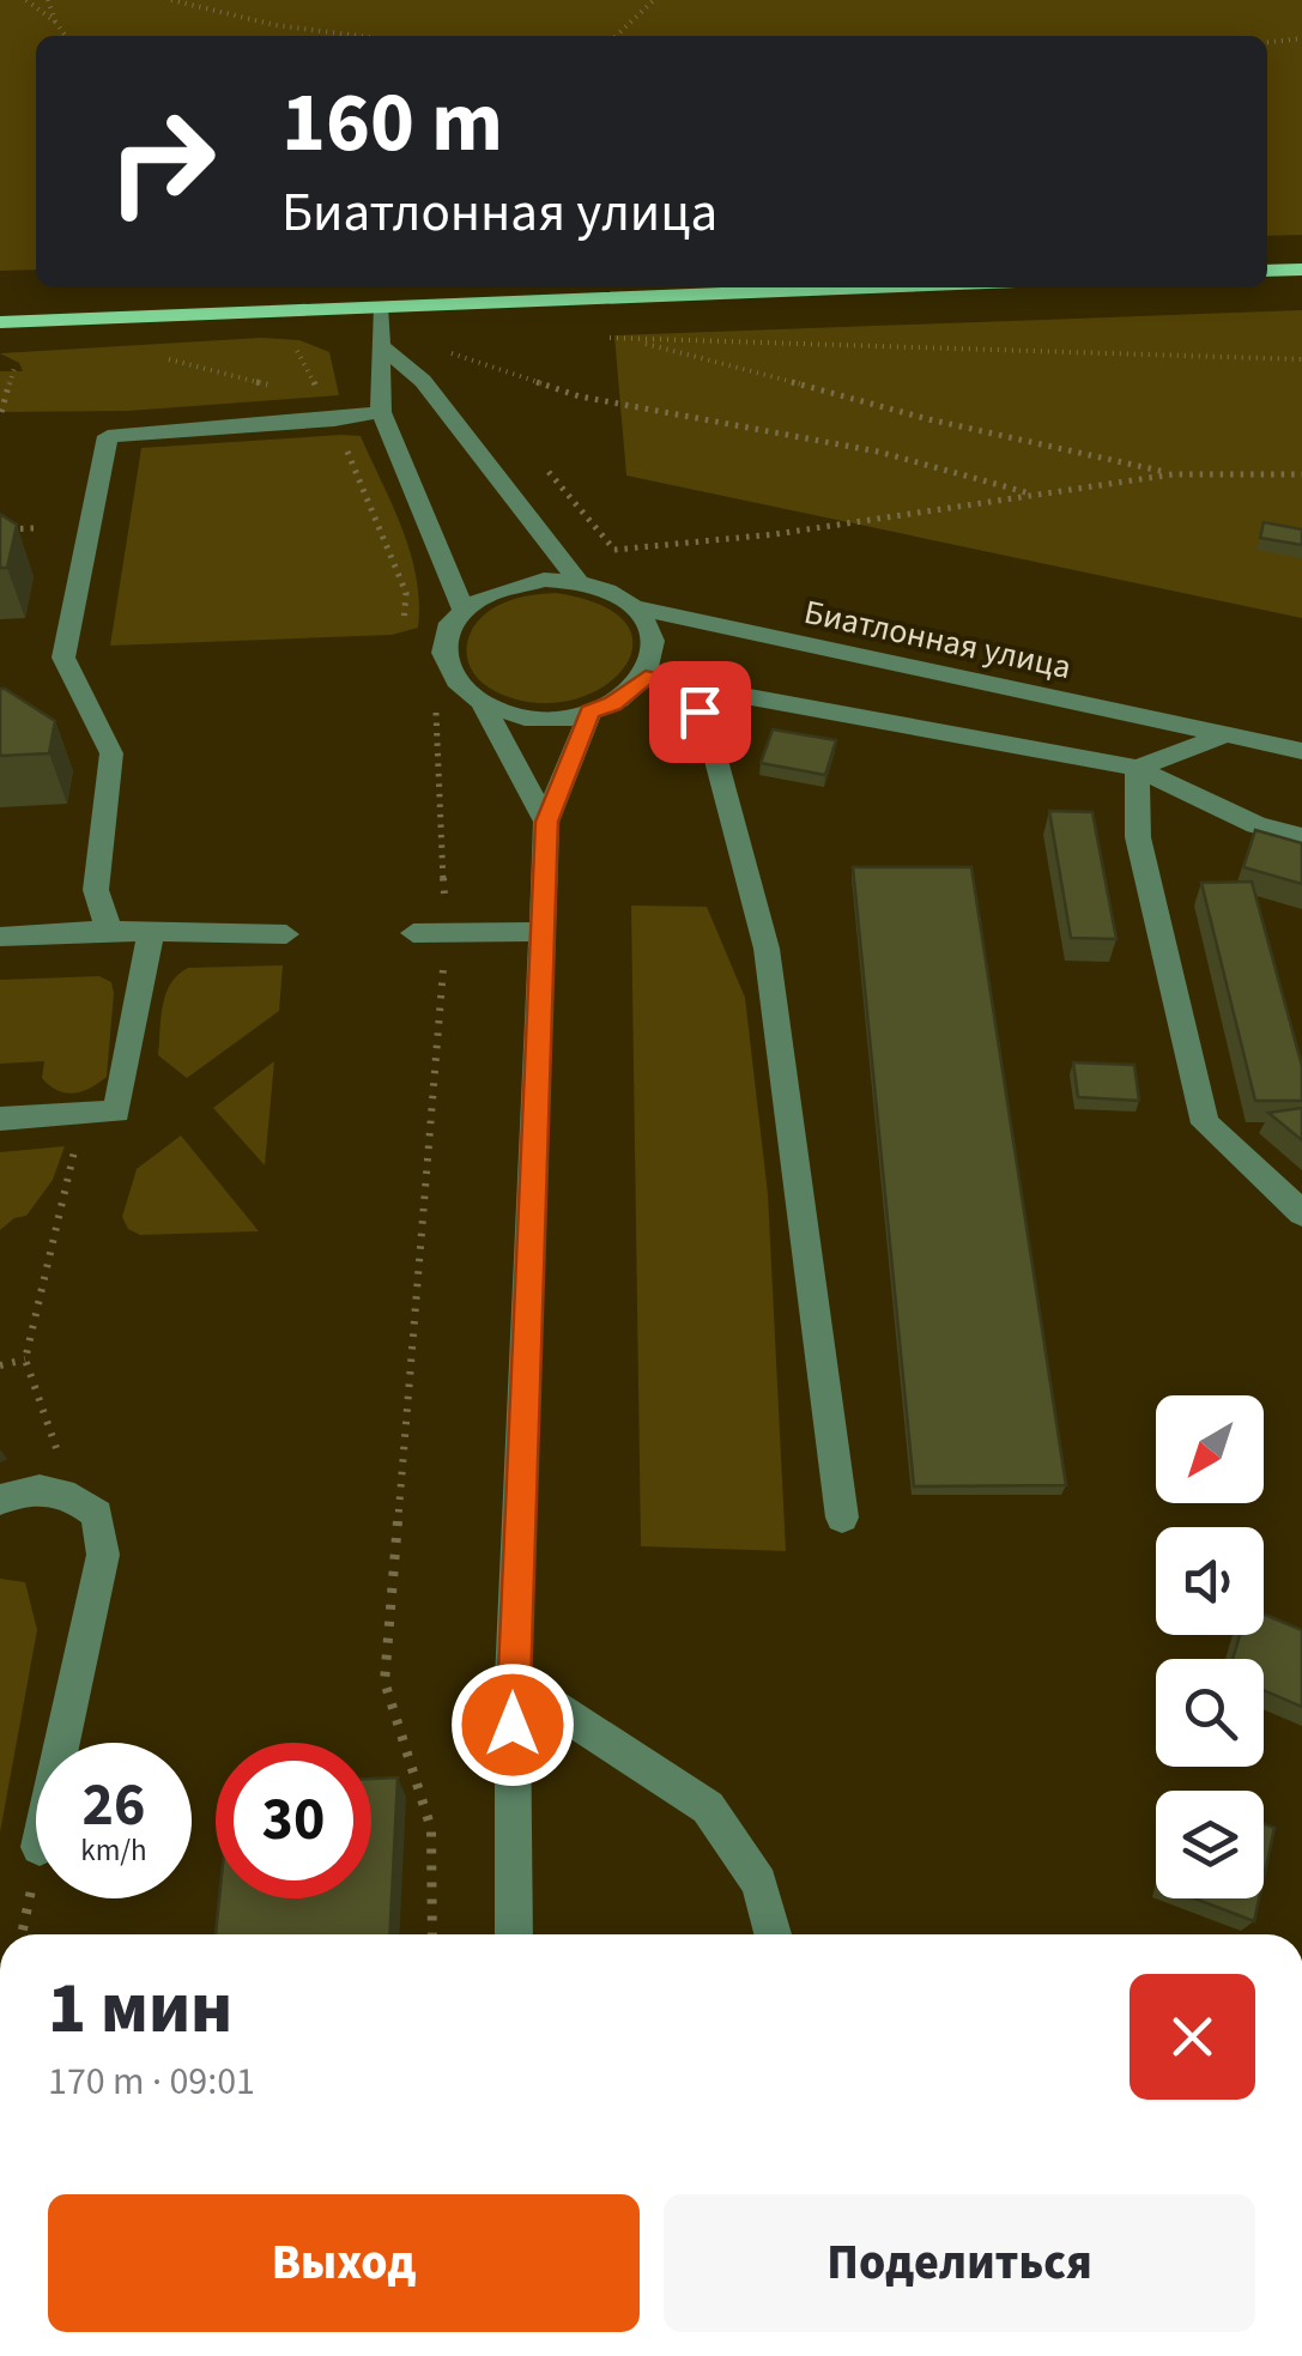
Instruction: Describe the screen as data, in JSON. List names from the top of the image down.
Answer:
{
  "streets": {
    "street": ["Биатлонная улица"]
  },
  "north": "bottom left",
  "page": {
    "turn": ["160 m", "Биатлонная улица"],
    "speed": "26 km/h",
    "limit": "30",
    "heading": ["1 мин", "170 m · 09:01"],
    "buttons": ["Выход", "Поделиться"]
  }
}
